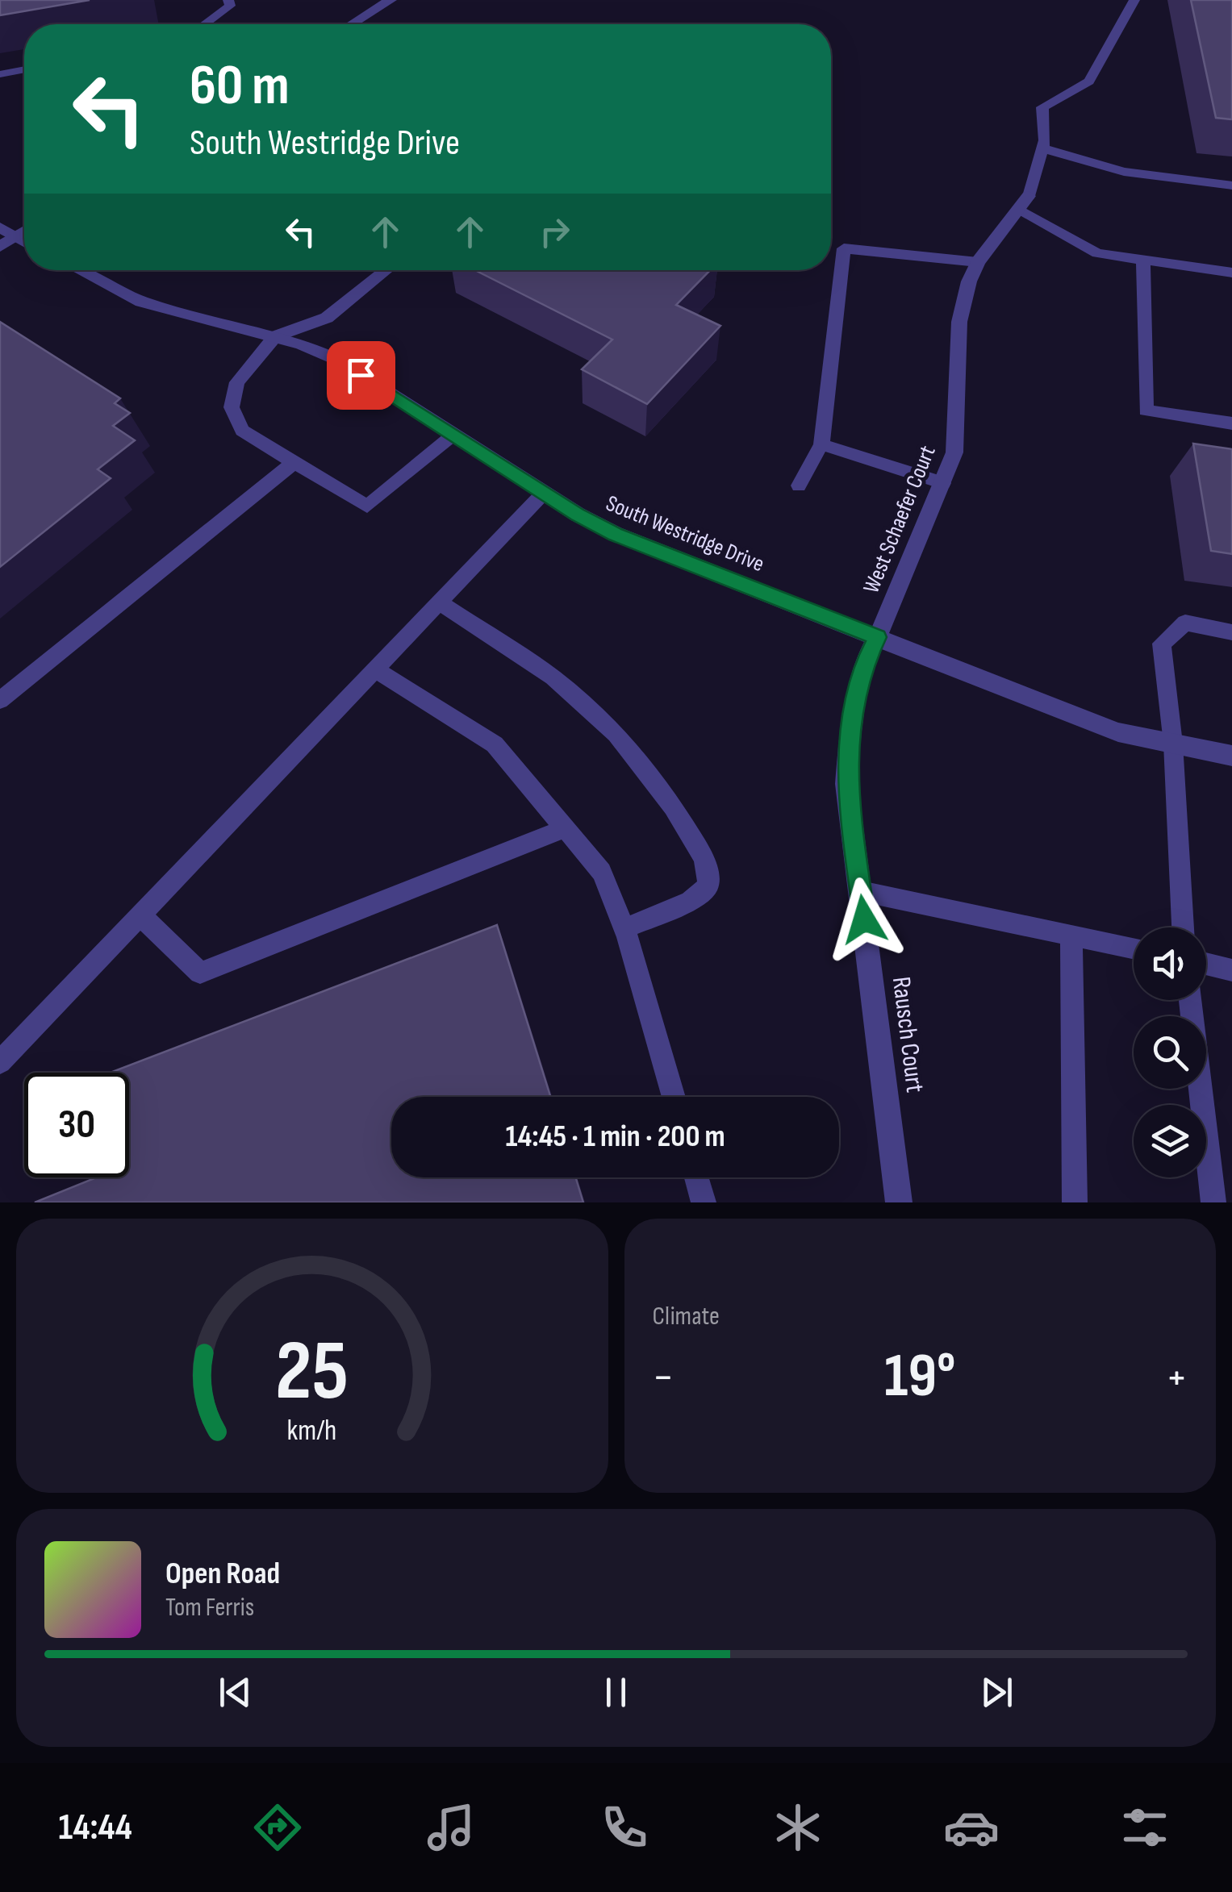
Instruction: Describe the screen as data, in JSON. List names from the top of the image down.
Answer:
{
  "streets": {
    "street": ["West Schaefer Court", "South Westridge Drive", "Rausch Court"]
  },
  "crossings": [
    ["West Schaefer Court", "South Westridge Drive"],
    ["West Schaefer Court", "Rausch Court"],
    ["South Westridge Drive", "Rausch Court"]
  ],
  "page": {
    "turn": ["60 m", "South Westridge Drive"],
    "limit": "30",
    "trip": "14:45 · 1 min · 200 m",
    "tile": "Climate",
    "heat": ["−", "19°", "+"],
    "song": ["Open Road", "Tom Ferris"],
    "tabs": "14:44",
    "gauge": ["25", "km/h"]
  }
}
